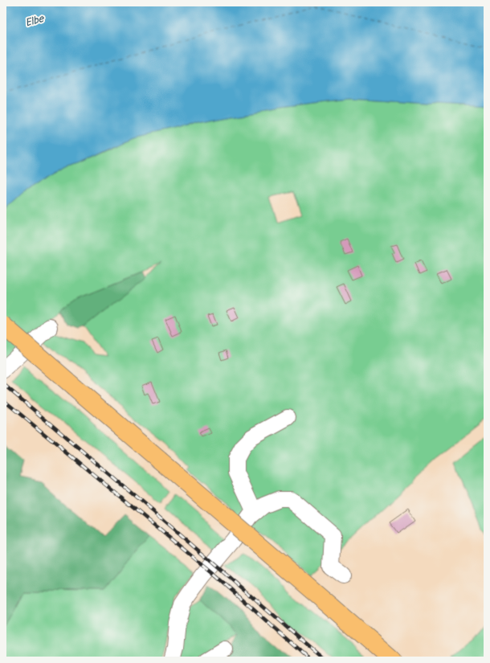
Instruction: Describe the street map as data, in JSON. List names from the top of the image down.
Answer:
{
  "water": ["Elbe"]
}
